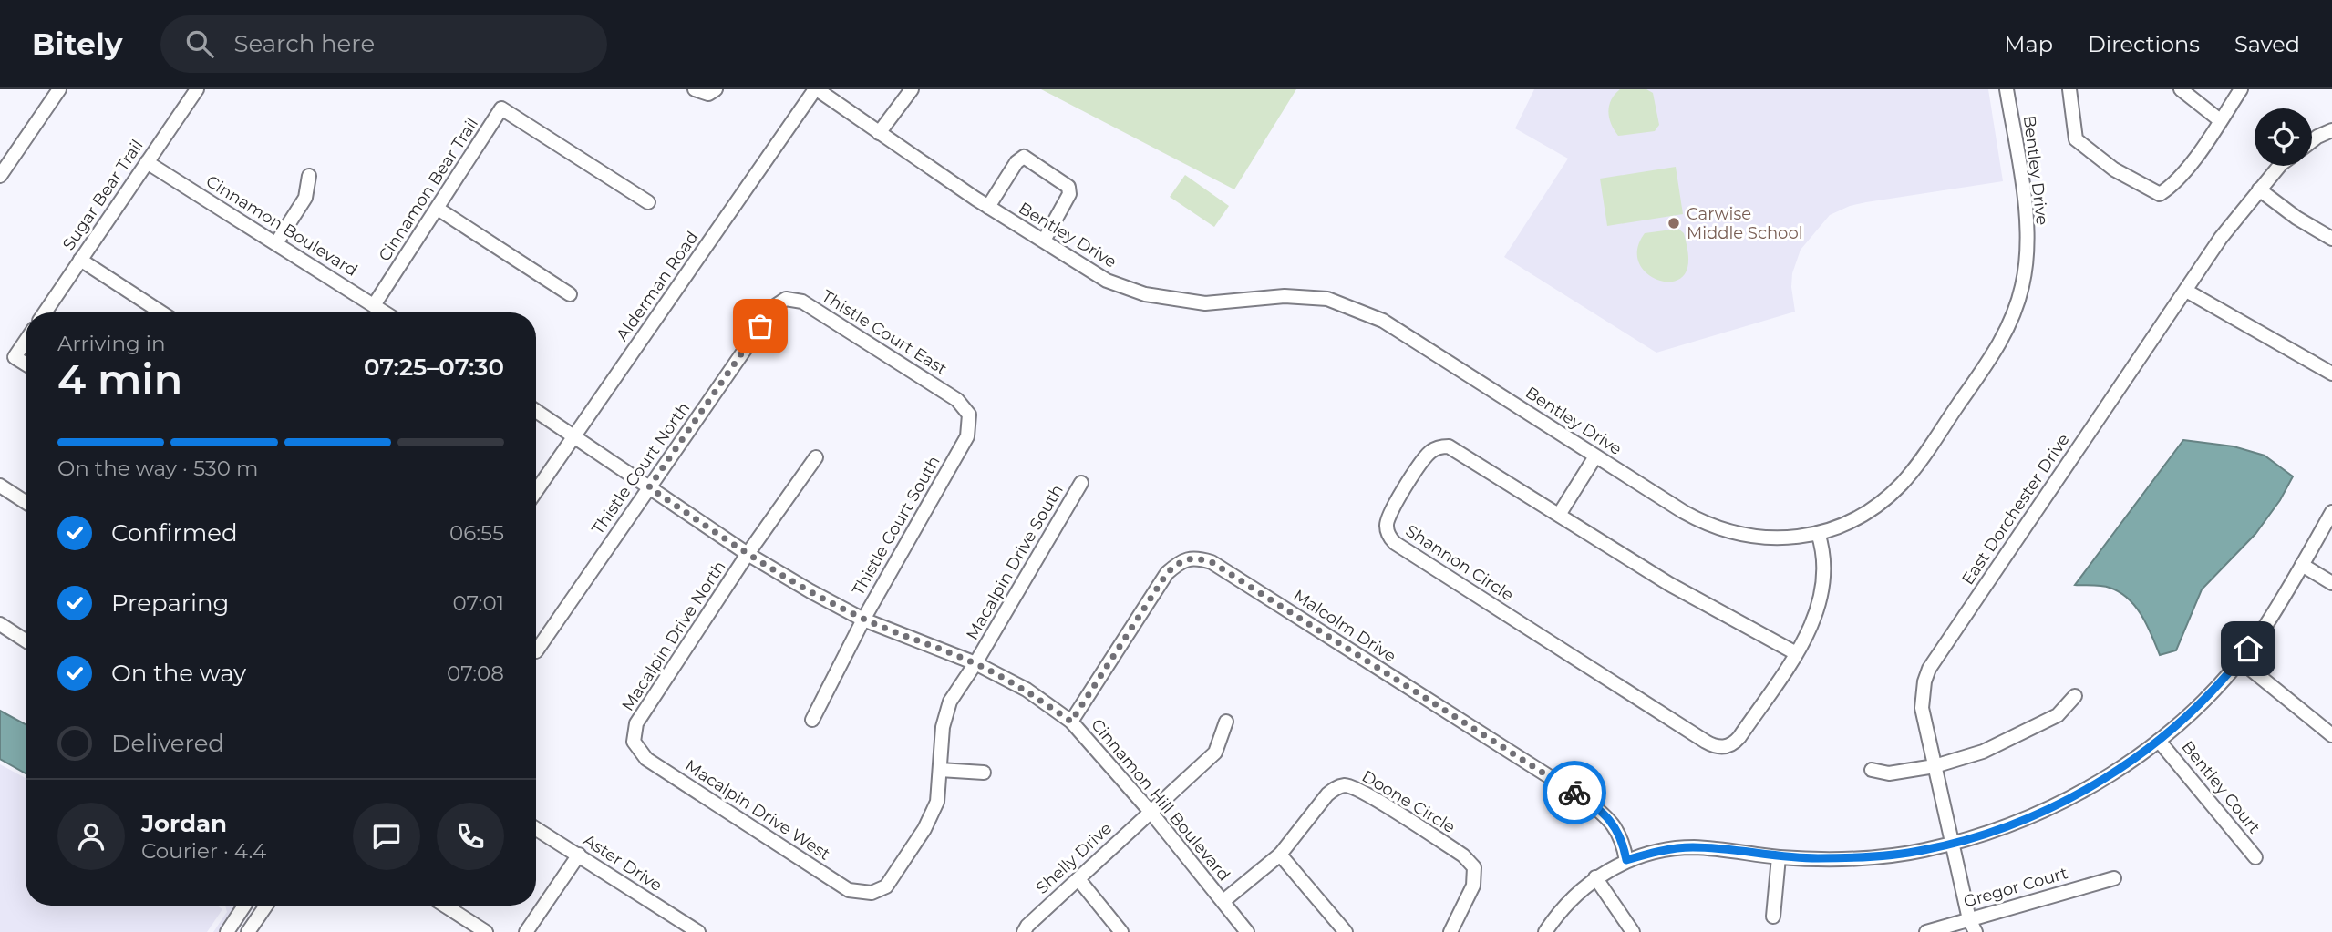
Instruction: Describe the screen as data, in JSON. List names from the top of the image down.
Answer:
{
  "streets": {
    "street": [
      "Bentley Drive",
      "Cinnamon Bear Trail",
      "Sugar Bear Trail",
      "Cinnamon Boulevard",
      "Alderman Road",
      "Thistle Court East",
      "Thistle Court North",
      "East Dorchester Drive",
      "Thistle Court South",
      "Macalpin Drive South",
      "Shannon Circle",
      "Malcolm Drive",
      "Macalpin Drive North",
      "Bentley Court",
      "Cinnamon Hill Boulevard",
      "Doone Circle",
      "Macalpin Drive West",
      "Shelly Drive",
      "Aster Drive",
      "Gregor Court"
    ]
  },
  "crossings": [
    ["Bentley Drive", "Alderman Road"],
    ["Bentley Drive", "Shannon Circle"],
    ["Cinnamon Bear Trail", "Cinnamon Boulevard"],
    ["Sugar Bear Trail", "Cinnamon Boulevard"],
    ["Alderman Road", "Cinnamon Hill Boulevard"],
    ["Thistle Court East", "Thistle Court North"],
    ["Thistle Court East", "Thistle Court South"],
    ["Thistle Court North", "Cinnamon Hill Boulevard"],
    ["East Dorchester Drive", "Gregor Court"],
    ["Thistle Court South", "Cinnamon Hill Boulevard"],
    ["Macalpin Drive South", "Cinnamon Hill Boulevard"],
    ["Macalpin Drive South", "Macalpin Drive West"],
    ["Malcolm Drive", "Cinnamon Hill Boulevard"],
    ["Macalpin Drive North", "Cinnamon Hill Boulevard"],
    ["Macalpin Drive North", "Macalpin Drive West"],
    ["Cinnamon Hill Boulevard", "Doone Circle"],
    ["Cinnamon Hill Boulevard", "Shelly Drive"]
  ],
  "places": ["Carwise Middle School"],
  "page": {
    "header": "Bitely",
    "search": "Search here",
    "nav": ["Map", "Directions", "Saved"],
    "heading": ["4 min", "Arriving in", "07:25–07:30"],
    "panel": ["Jordan", "Courier · 4.4"],
    "bar": "On the way · 530 m",
    "list": [
      ["Confirmed", "06:55"],
      ["Preparing", "07:01"],
      ["On the way", "07:08"],
      "Delivered"
    ]
  }
}
